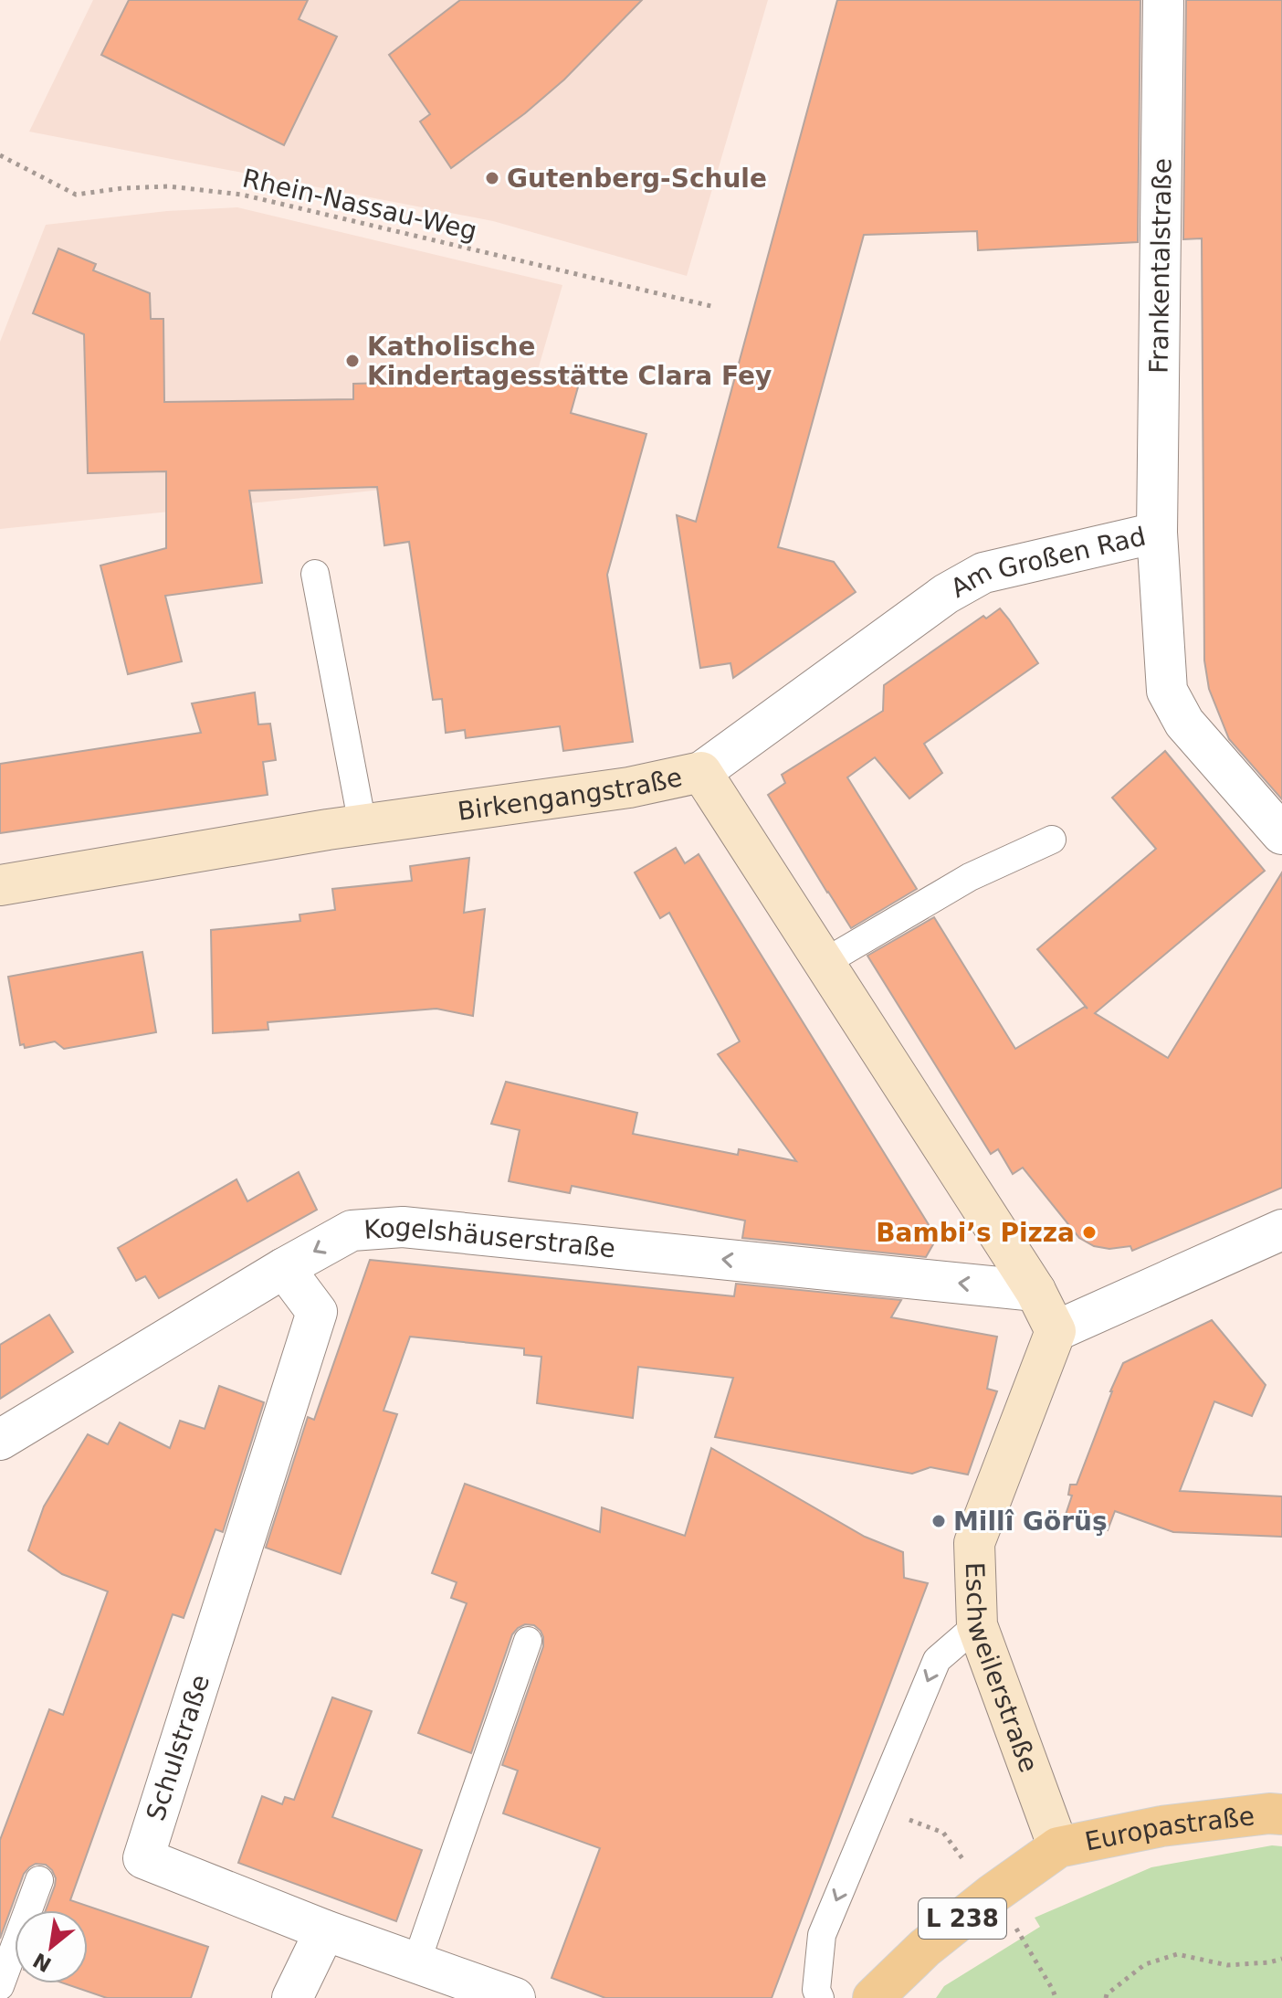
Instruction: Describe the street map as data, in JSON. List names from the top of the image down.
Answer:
{
  "streets": {
    "main road": ["Europastraße", "L 238"],
    "street": [
      "Frankentalstraße",
      "Am Großen Rad",
      "Birkengangstraße",
      "Kogelshäuserstraße",
      "Eschweilerstraße",
      "Schulstraße"
    ],
    "path": ["Rhein-Nassau-Weg"]
  },
  "crossings": [
    ["Frankentalstraße", "Am Großen Rad"],
    ["Am Großen Rad", "Birkengangstraße"],
    ["Birkengangstraße", "Kogelshäuserstraße"],
    ["Birkengangstraße", "Eschweilerstraße"],
    ["Kogelshäuserstraße", "Schulstraße"],
    ["Eschweilerstraße", "Europastraße"],
    ["Eschweilerstraße", "L 238"],
    ["Europastraße", "L 238"]
  ],
  "one_way": ["Kogelshäuserstraße"],
  "places": [
    "Gutenberg-Schule",
    "Katholische Kindertagesstätte Clara Fey",
    "Bambi’s Pizza",
    "Millî Görüş"
  ],
  "north": "bottom left"
}
